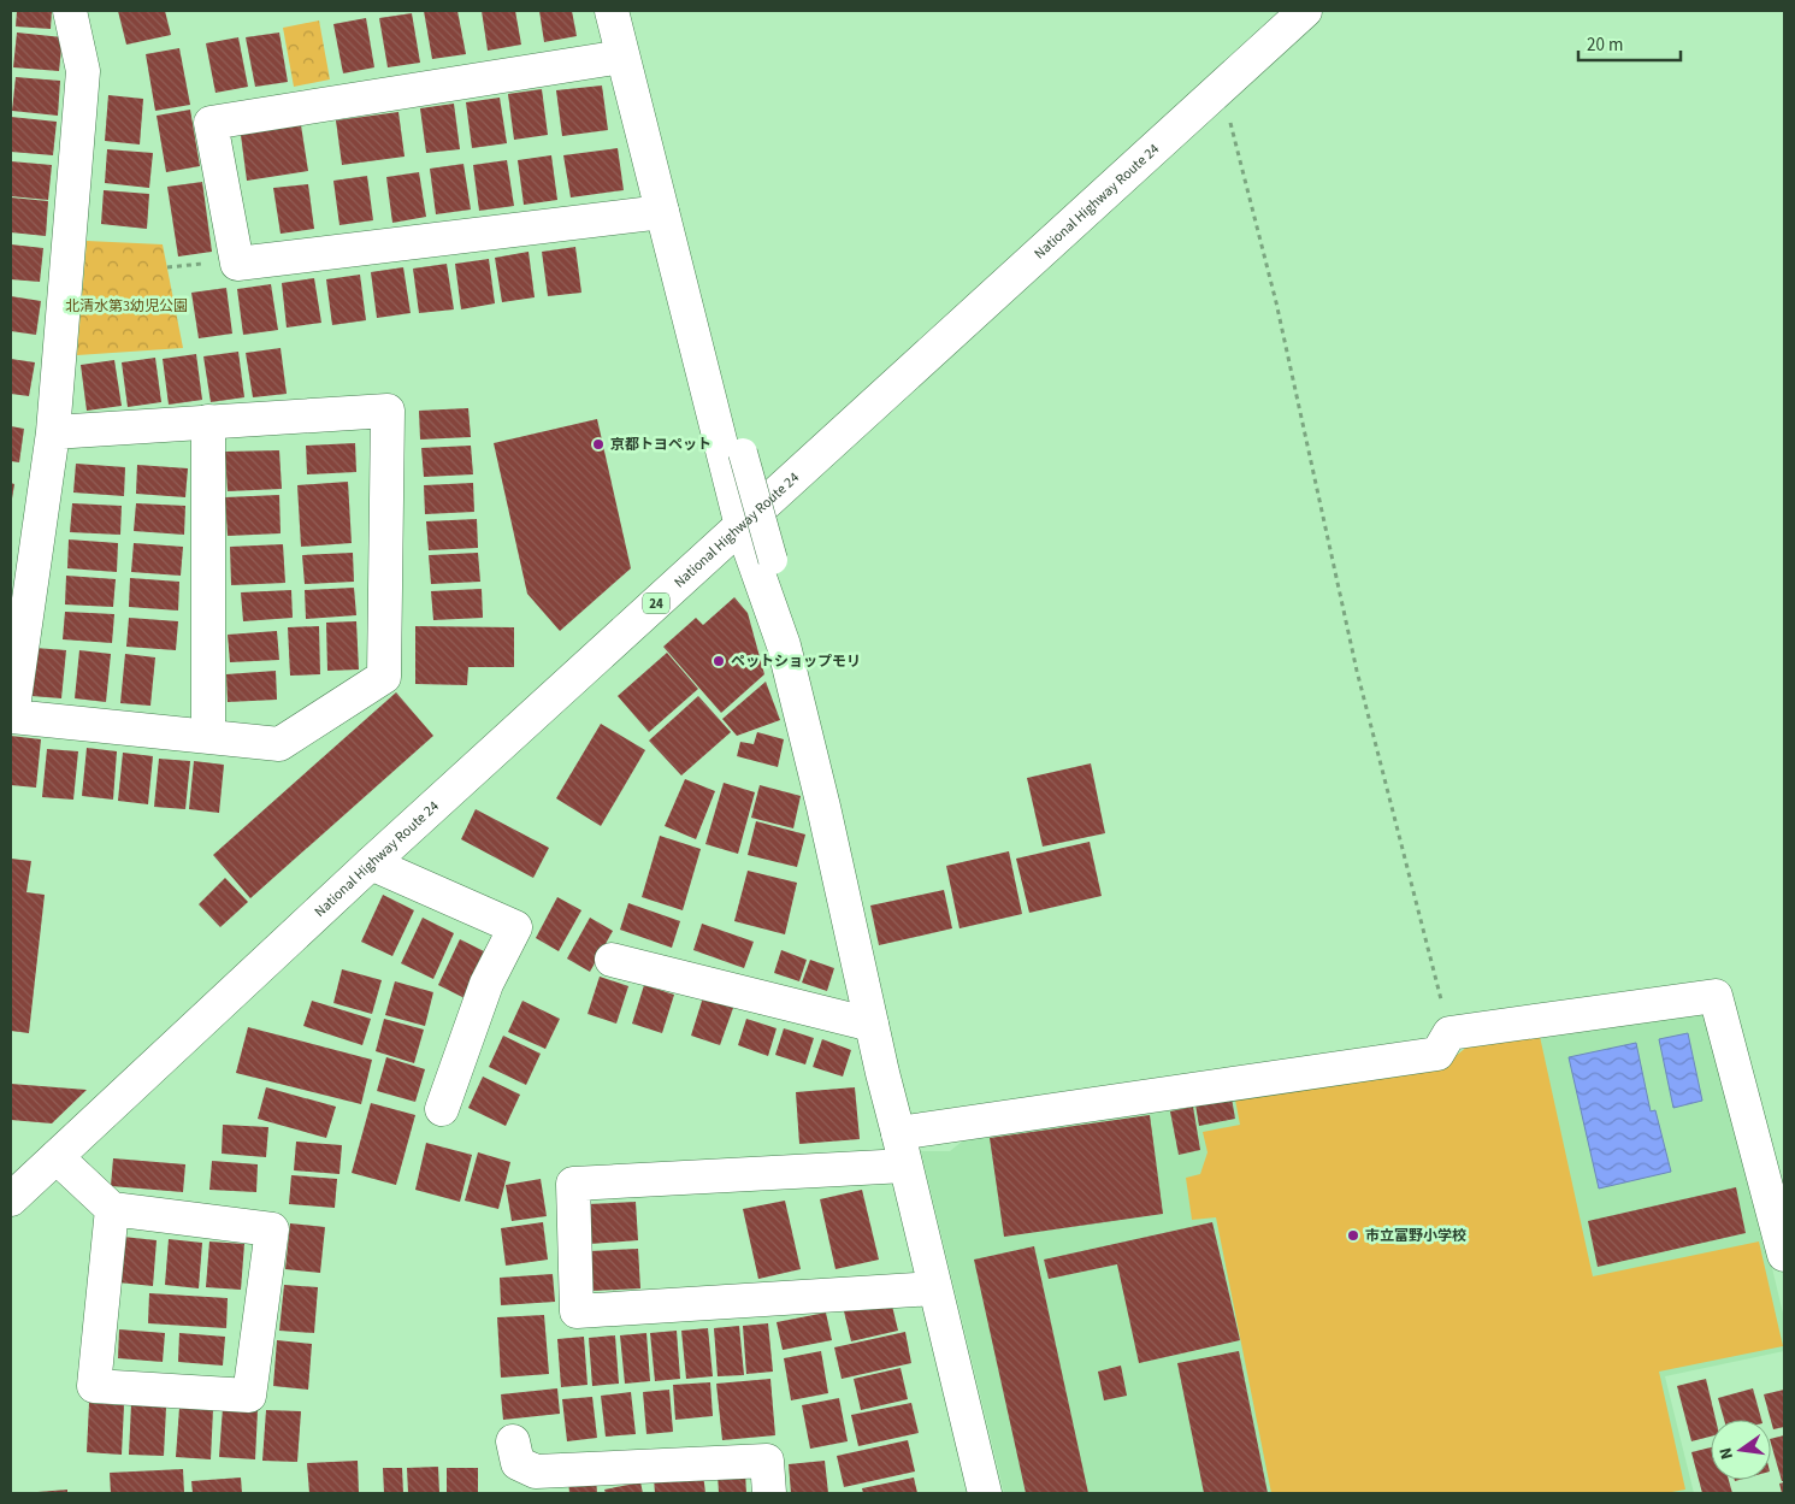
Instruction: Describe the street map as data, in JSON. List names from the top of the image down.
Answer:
{
  "streets": {
    "main road": ["National Highway Route 24", "24"]
  },
  "parks": ["北清水第3幼児公園"],
  "places": ["京都トヨペット", "ペットショップモリ", "市立富野小学校"],
  "scale_bar": "20 m",
  "north": "left"
}
